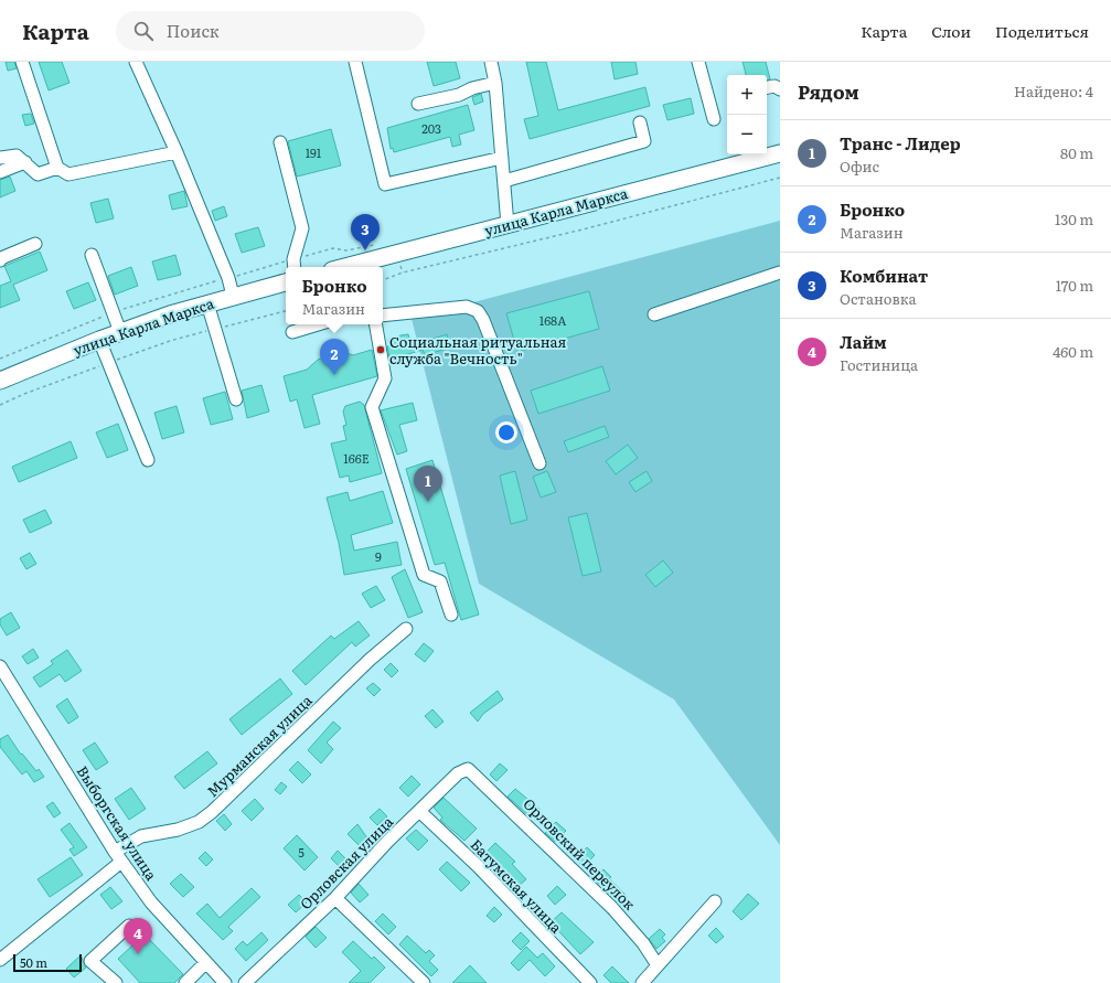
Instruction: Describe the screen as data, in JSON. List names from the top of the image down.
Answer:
{
  "streets": {
    "highway": ["улица Карла Маркса"],
    "street": [
      "Мурманская улица",
      "Выборгская улица",
      "Орловский переулок",
      "Орловская улица",
      "Батумская улица"
    ]
  },
  "crossings": [
    ["Мурманская улица", "Выборгская улица"],
    ["Орловский переулок", "Орловская улица"],
    ["Орловская улица", "Батумская улица"]
  ],
  "places": ["Социальная ритуальная служба \"Вечность\""],
  "house_numbers": [
    "203",
    "191",
    "168А",
    "166Е",
    "9",
    "5"
  ],
  "scale_bar": "50 m",
  "page": {
    "header": "Карта",
    "search": "Поиск",
    "nav": ["Карта", "Слои", "Поделиться"],
    "heading": ["Рядом", "Найдено: 4"],
    "map_buttons": ["+", "−"],
    "list": [
      {
        "mark": "1",
        "name": "Транс - Лидер",
        "note": "Офис",
        "value": "80 m"
      },
      {
        "mark": "2",
        "name": "Бронко",
        "note": "Магазин",
        "value": "130 m"
      },
      {
        "mark": "3",
        "name": "Комбинат",
        "note": "Остановка",
        "value": "170 m"
      },
      {
        "mark": "4",
        "name": "Лайм",
        "note": "Гостиница",
        "value": "460 m"
      }
    ],
    "pins": [
      "3",
      "2",
      "1",
      "4"
    ],
    "popup": ["Бронко", "Магазин"],
    "scale": "50 m"
  }
}
